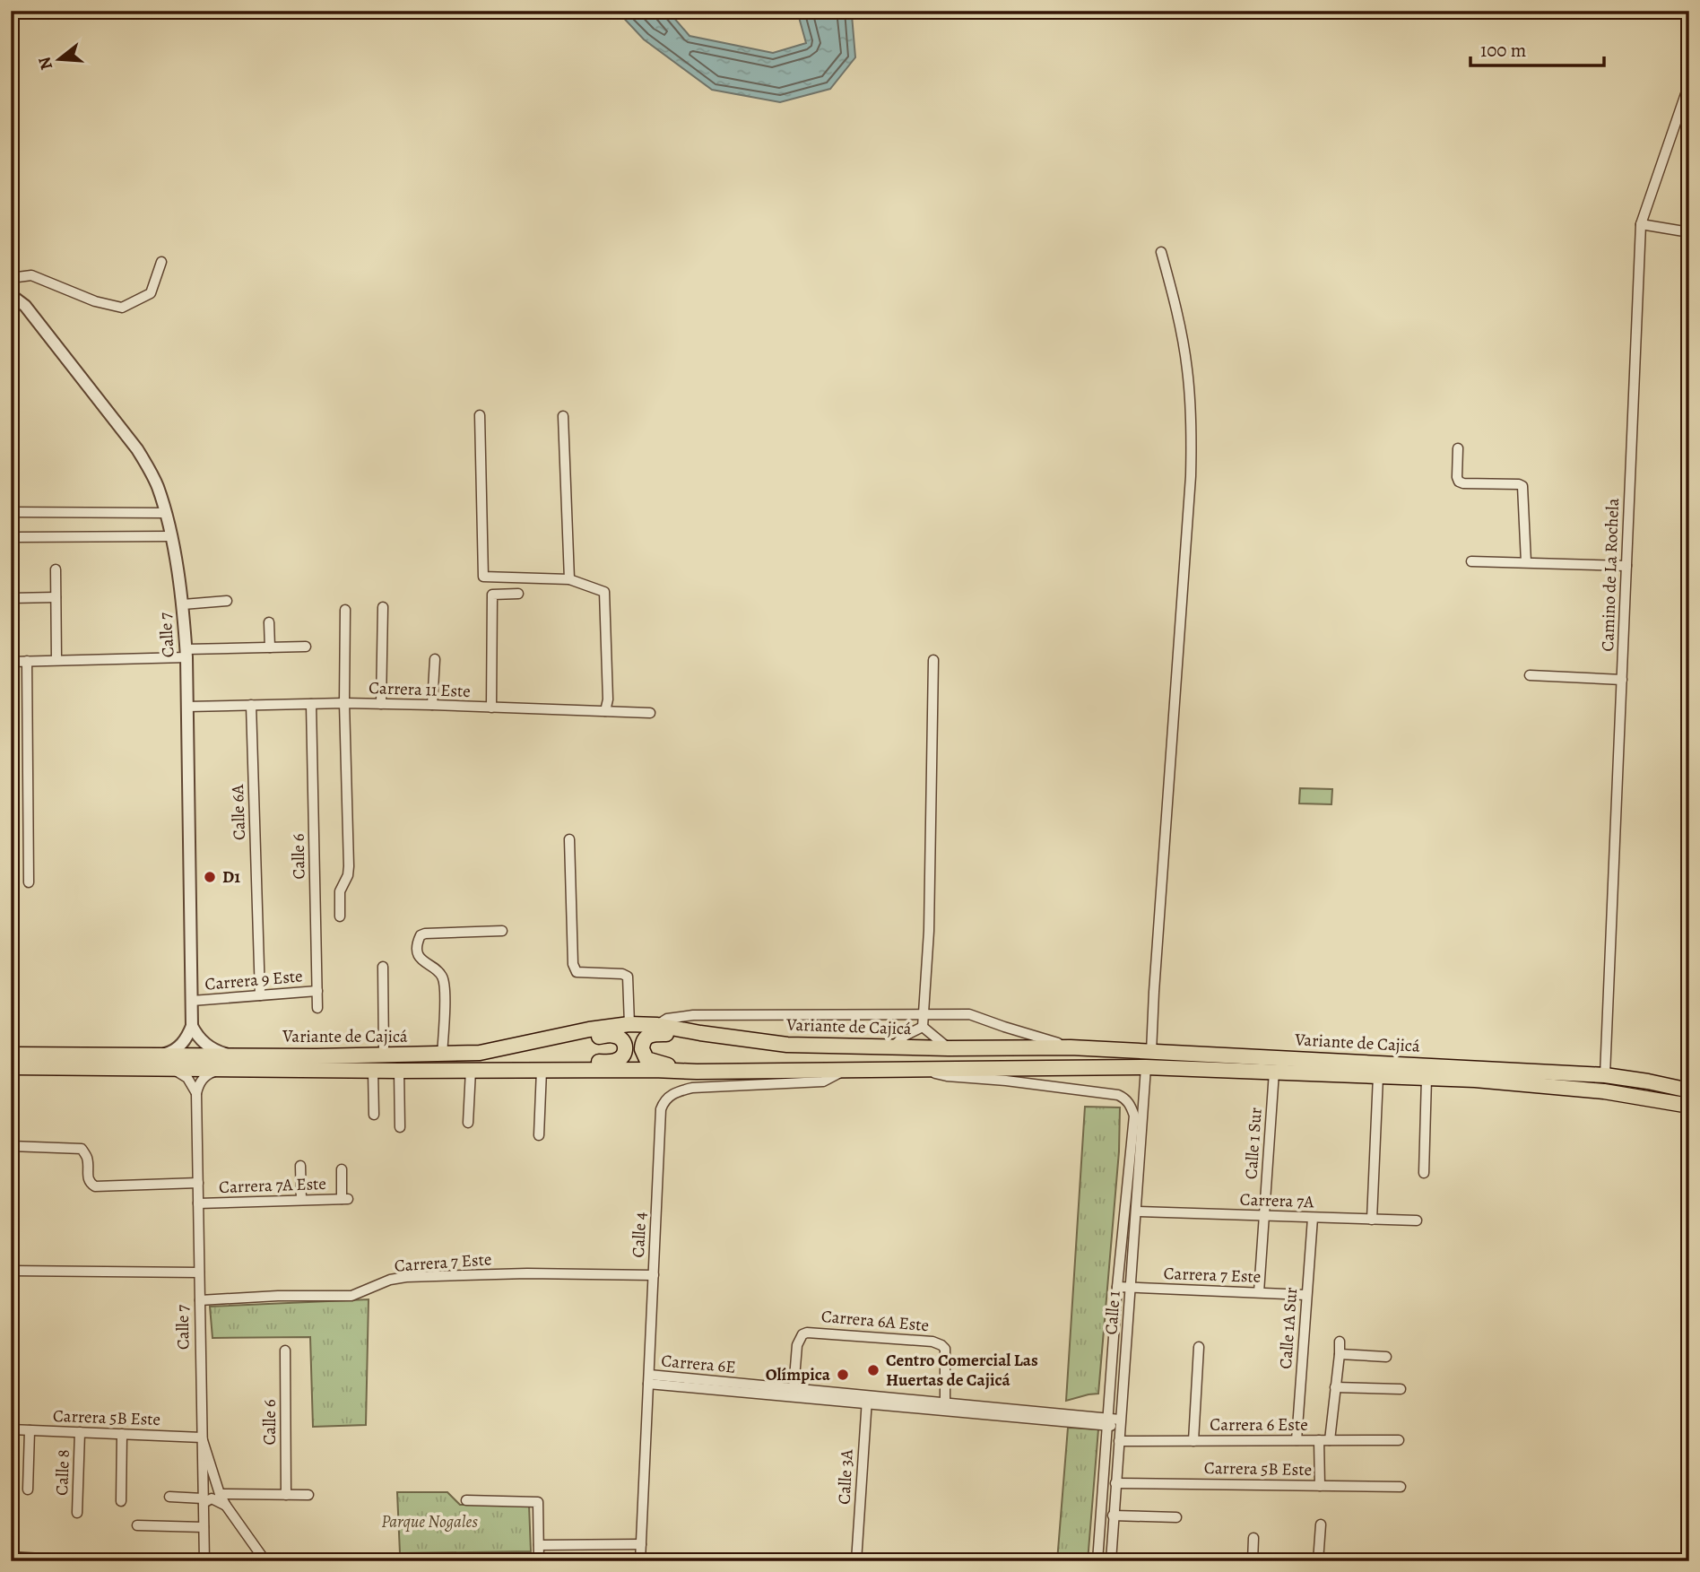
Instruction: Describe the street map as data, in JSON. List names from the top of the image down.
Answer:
{
  "streets": {
    "highway": ["Variante de Cajicá"],
    "street": [
      "Camino de La Rochela",
      "Calle 7",
      "Carrera 11 Este",
      "Calle 6A",
      "Calle 6",
      "Carrera 9 Este",
      "Calle 1 Sur",
      "Carrera 7A Este",
      "Carrera 7A",
      "Calle 4",
      "Carrera 7 Este",
      "Calle 1",
      "Carrera 6A Este",
      "Calle 1A Sur",
      "Carrera 6E",
      "Carrera 5B Este",
      "Carrera 6 Este",
      "Calle 8",
      "Calle 3A"
    ]
  },
  "crossings": [
    ["Camino de La Rochela", "Variante de Cajicá"],
    ["Calle 7", "Carrera 11 Este"],
    ["Calle 7", "Carrera 9 Este"],
    ["Calle 7", "Carrera 7A Este"],
    ["Calle 7", "Carrera 7 Este"],
    ["Calle 7", "Carrera 5B Este"],
    ["Carrera 11 Este", "Calle 6A"],
    ["Carrera 11 Este", "Calle 6"],
    ["Calle 6A", "Carrera 9 Este"],
    ["Calle 6", "Carrera 9 Este"],
    ["Variante de Cajicá", "Calle 1 Sur"],
    ["Variante de Cajicá", "Calle 4"],
    ["Variante de Cajicá", "Calle 1"],
    ["Calle 1 Sur", "Carrera 7A"],
    ["Calle 1 Sur", "Carrera 7 Este"],
    ["Carrera 7A", "Calle 1"],
    ["Carrera 7A", "Calle 1A Sur"],
    ["Calle 4", "Carrera 7 Este"],
    ["Calle 4", "Carrera 6E"],
    ["Carrera 7 Este", "Calle 1"],
    ["Carrera 7 Este", "Calle 1A Sur"],
    ["Calle 1", "Carrera 6E"],
    ["Calle 1", "Carrera 5B Este"],
    ["Calle 1", "Carrera 6 Este"],
    ["Carrera 6A Este", "Carrera 6E"],
    ["Calle 1A Sur", "Carrera 6 Este"],
    ["Carrera 6E", "Calle 3A"],
    ["Carrera 5B Este", "Calle 8"]
  ],
  "parks": ["Parque Nogales"],
  "places": ["D1", "Centro Comercial Las Huertas de Cajicá", "Olímpica"],
  "scale_bar": "100 m",
  "north": "left"
}
